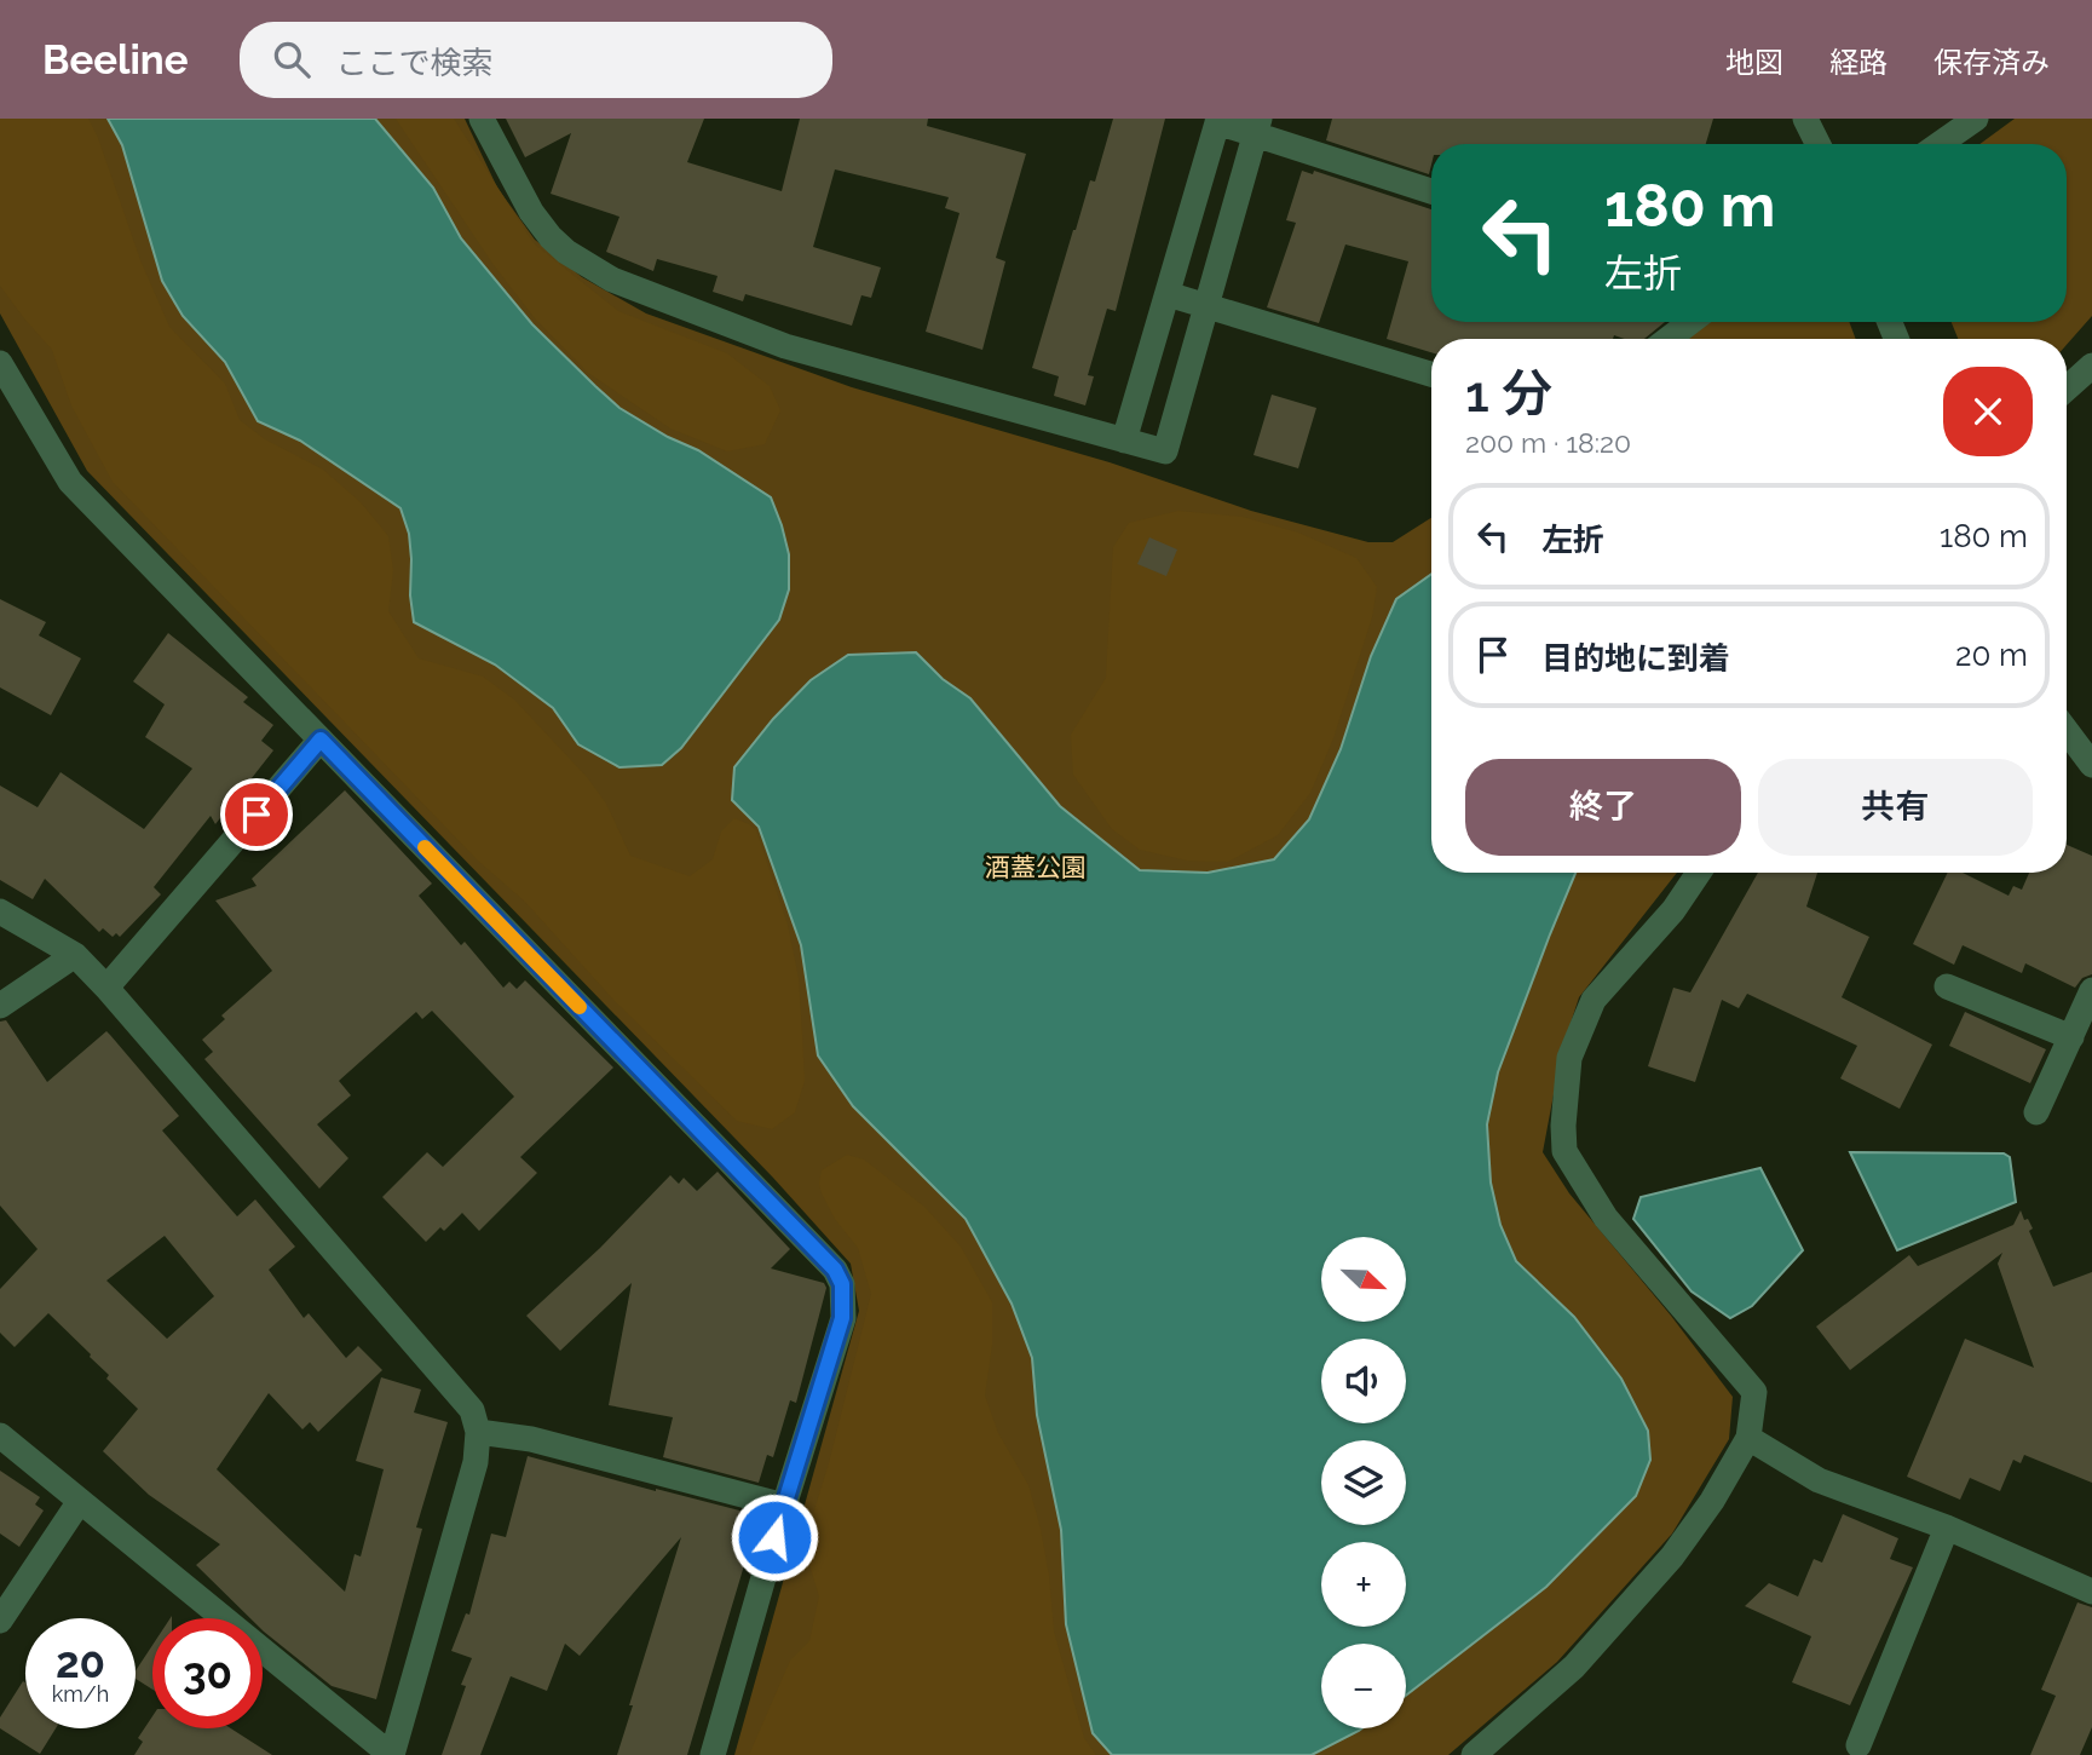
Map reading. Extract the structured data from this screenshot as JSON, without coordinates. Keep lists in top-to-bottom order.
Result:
{
  "parks": ["酒蓋公園"],
  "north": "bottom right",
  "page": {
    "header": "Beeline",
    "search": "ここで検索",
    "nav": ["地図", "経路", "保存済み"],
    "turn": ["180 m", "左折"],
    "heading": ["1 分", "200 m · 18:20"],
    "list": [
      {
        "name": "左折",
        "value": "180 m"
      },
      {
        "name": "目的地に到着",
        "value": "20 m"
      }
    ],
    "buttons": ["終了", "共有"],
    "map_buttons": ["+", "−"],
    "speed": "20 km/h",
    "limit": "30"
  }
}
